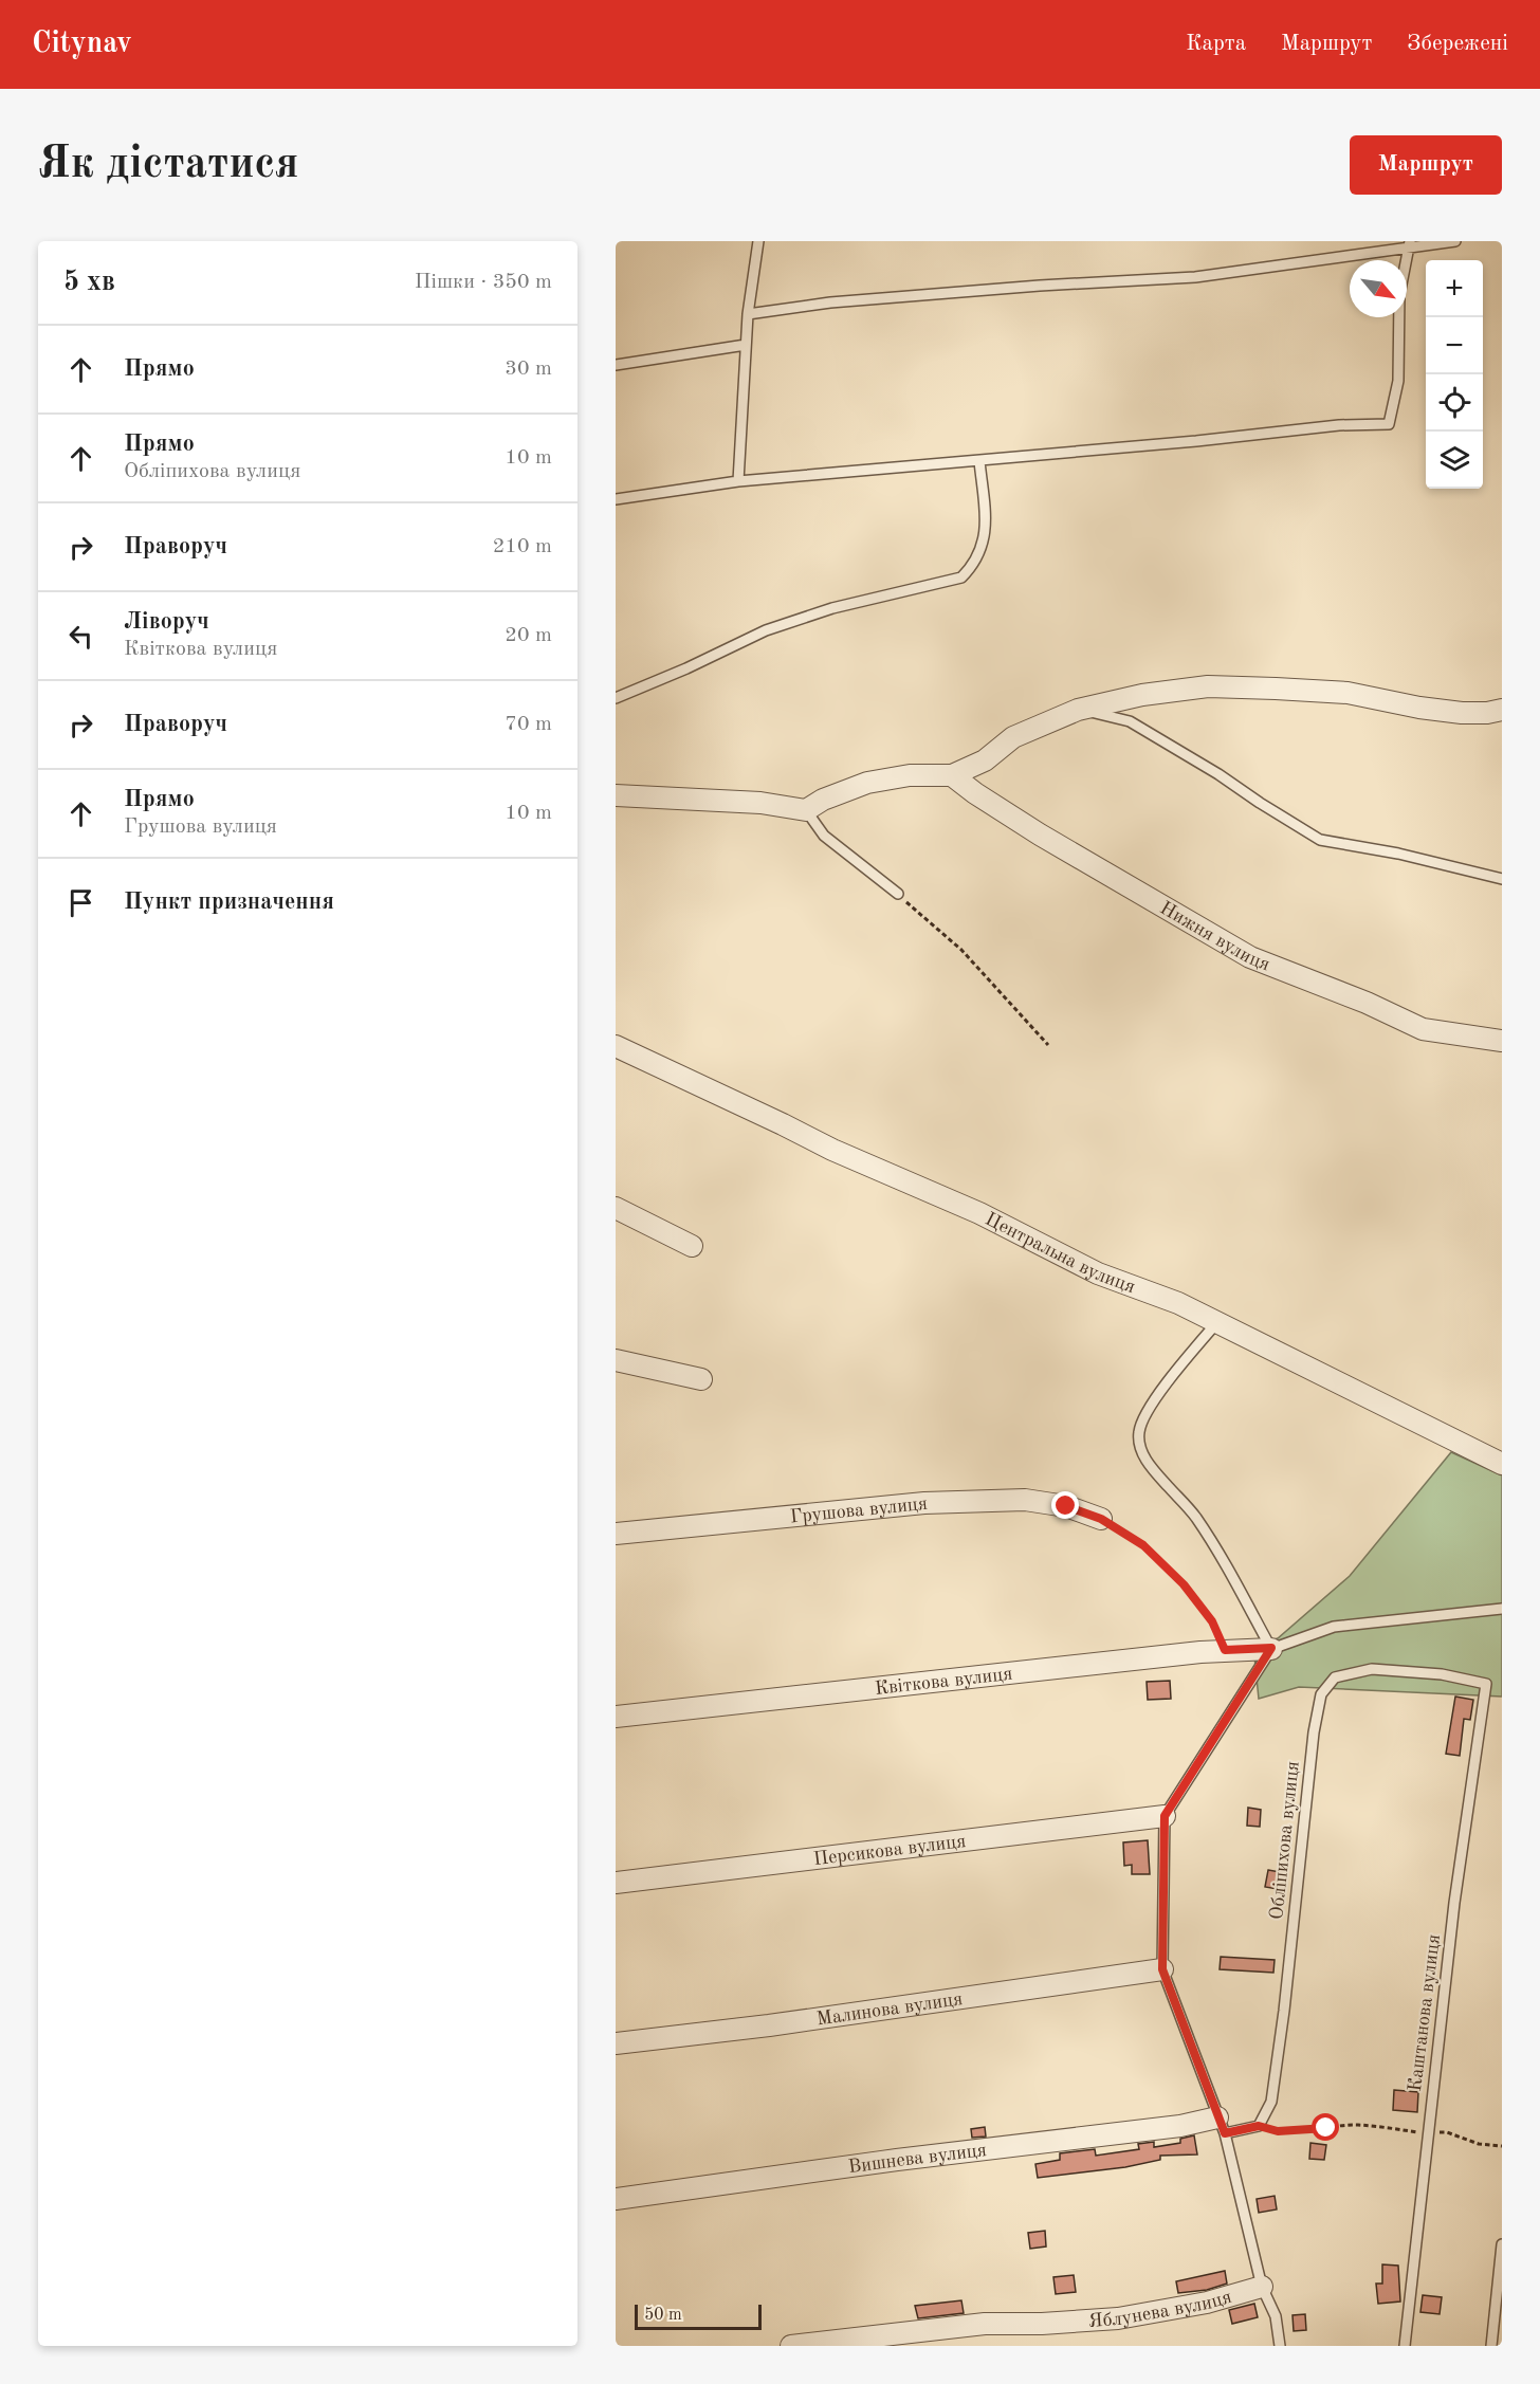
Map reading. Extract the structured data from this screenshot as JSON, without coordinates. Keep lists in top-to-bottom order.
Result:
{
  "streets": {
    "street": [
      "Нижня вулиця",
      "Центральна вулиця",
      "Грушова вулиця",
      "Квіткова вулиця",
      "Персикова вулиця",
      "Малинова вулиця",
      "Вишнева вулиця",
      "Яблунева вулиця"
    ],
    "lane": ["Обліпихова вулиця", "Каштанова вулиця"]
  },
  "crossings": [
    ["Обліпихова вулиця", "Каштанова вулиця"]
  ],
  "scale_bar": "50 m",
  "north": "bottom right",
  "page": {
    "header": "Citynav",
    "nav": ["Карта", "Маршрут", "Збережені"],
    "buttons": "Маршрут",
    "title": "Як дістатися",
    "heading": ["5 хв", "Пішки · 350 m"],
    "map_buttons": ["+", "−"],
    "list": [
      ["Прямо", "30 m"],
      ["Прямо", "Обліпихова вулиця", "10 m"],
      ["Праворуч", "210 m"],
      ["Ліворуч", "Квіткова вулиця", "20 m"],
      ["Праворуч", "70 m"],
      ["Прямо", "Грушова вулиця", "10 m"],
      "Пункт призначення"
    ],
    "scale": "50 m"
  }
}
